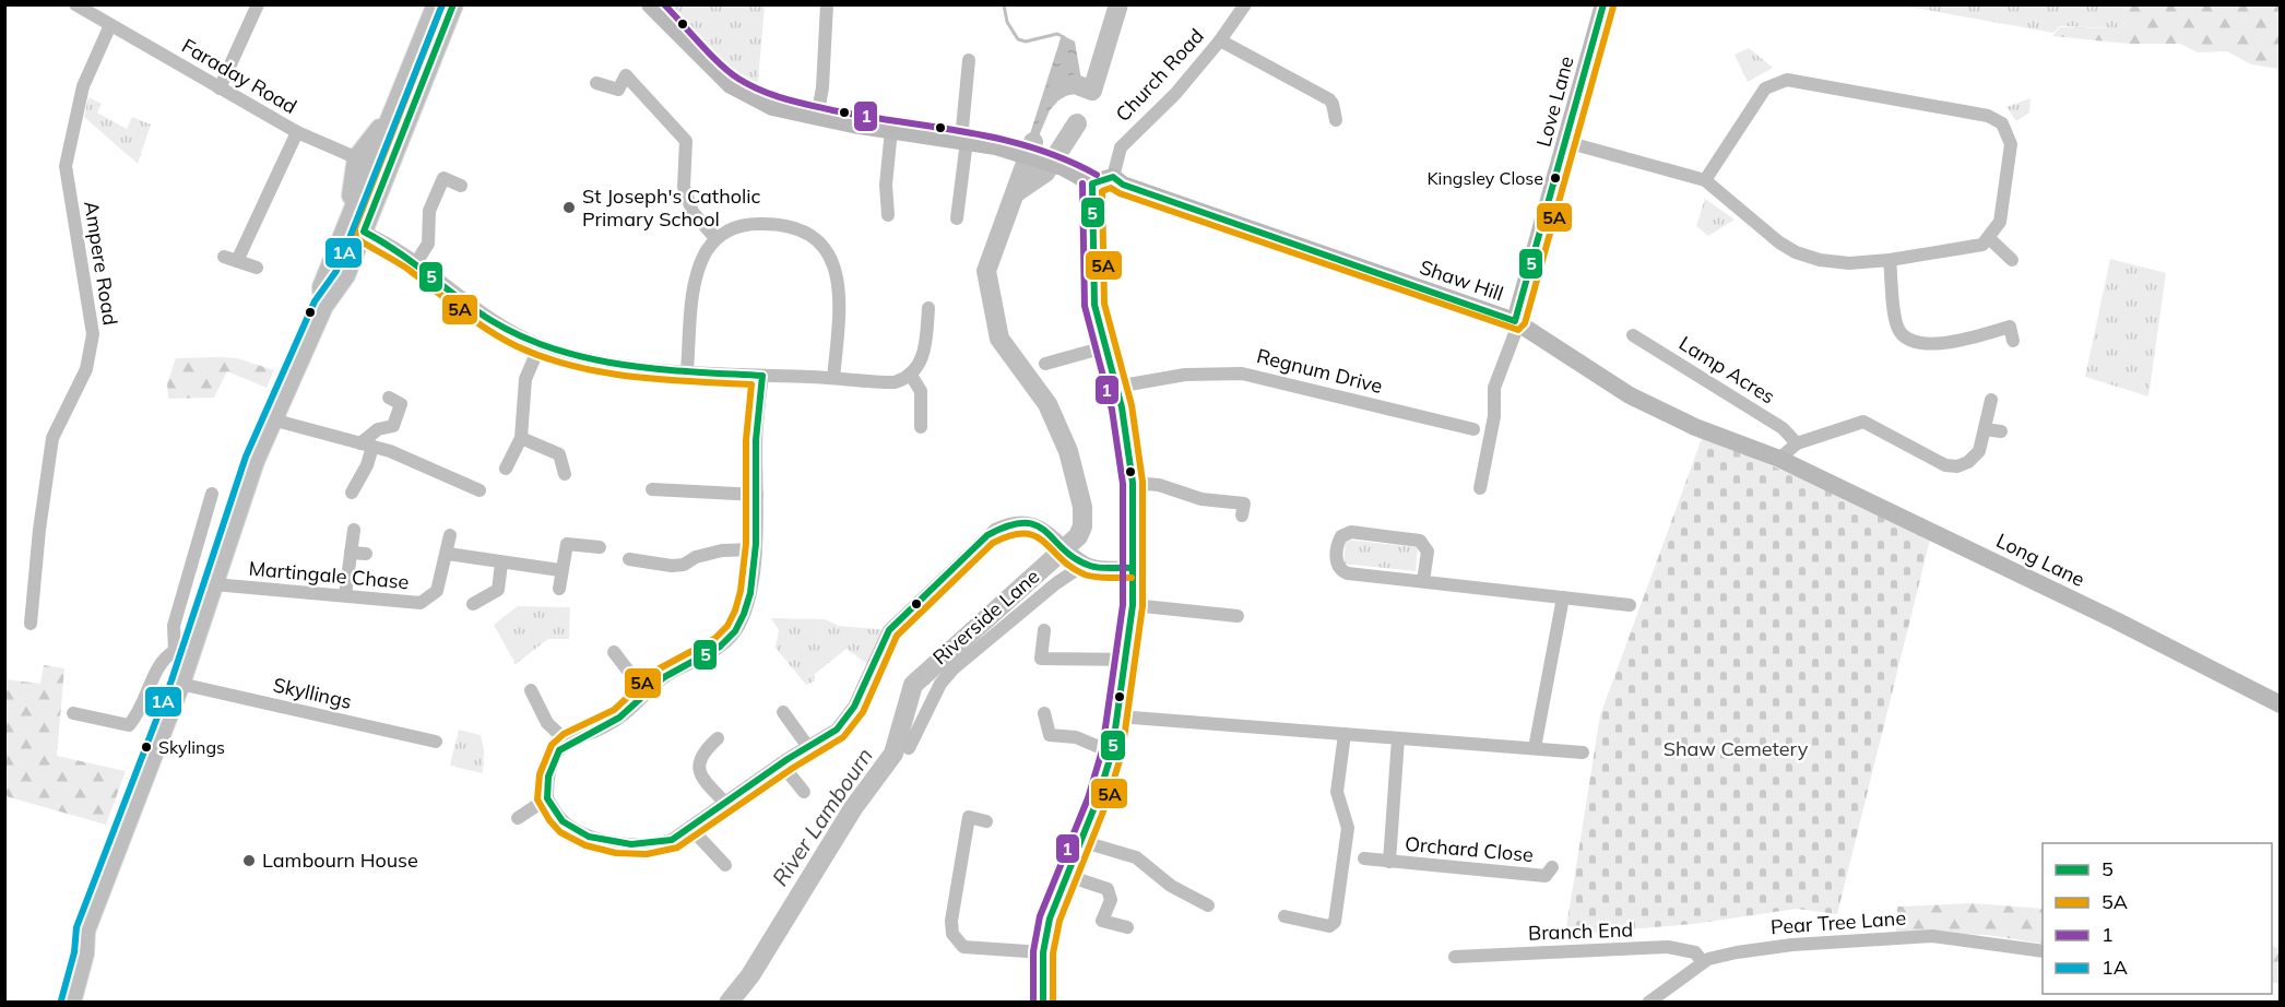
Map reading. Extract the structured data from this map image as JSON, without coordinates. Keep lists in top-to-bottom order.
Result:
{
  "streets": {
    "main road": ["Love Lane", "Shaw Hill", "Long Lane"],
    "street": [
      "Church Road",
      "Faraday Road",
      "Ampere Road",
      "Lamp Acres",
      "Regnum Drive",
      "Martingale Chase",
      "Riverside Lane",
      "Skyllings",
      "Orchard Close",
      "Pear Tree Lane",
      "Branch End"
    ]
  },
  "crossings": [
    ["Church Road", "Shaw Hill"],
    ["Faraday Road", "Ampere Road"],
    ["Love Lane", "Shaw Hill"],
    ["Shaw Hill", "Long Lane"],
    ["Pear Tree Lane", "Branch End"]
  ],
  "water": ["River Lambourn"],
  "parks": ["Shaw Cemetery"],
  "places": [
    "Kingsley Close",
    "St Joseph's Catholic Primary School",
    "Skylings",
    "Lambourn House"
  ],
  "lines": [
    "transit line 5",
    "transit line 5A",
    "transit line 1",
    "transit line 1A"
  ],
  "legend": [
    "5",
    "5A",
    "1",
    "1A"
  ]
}
